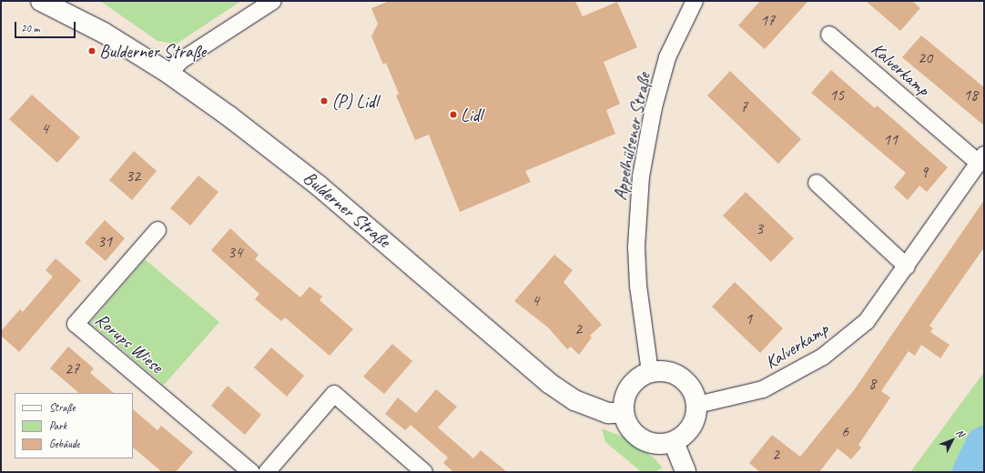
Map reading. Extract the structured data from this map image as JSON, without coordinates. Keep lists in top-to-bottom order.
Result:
{
  "streets": {
    "street": [
      "Kalverkamp",
      "Appelhülsener Straße",
      "Bulderner Straße",
      "Rorups Wiese"
    ]
  },
  "crossings": [
    ["Kalverkamp", "Appelhülsener Straße"],
    ["Kalverkamp", "Bulderner Straße"],
    ["Appelhülsener Straße", "Bulderner Straße"]
  ],
  "places": ["Bulderner Straße", "(P) Lidl", "Lidl"],
  "house_numbers": [
    "17",
    "20",
    "15",
    "18",
    "7",
    "4",
    "11",
    "9",
    "32",
    "3",
    "31",
    "34",
    "4",
    "1",
    "2",
    "27",
    "8",
    "6",
    "2"
  ],
  "legend": ["Straße", "Park", "Gebäude"],
  "scale_bar": "20 m",
  "north": "top right"
}
